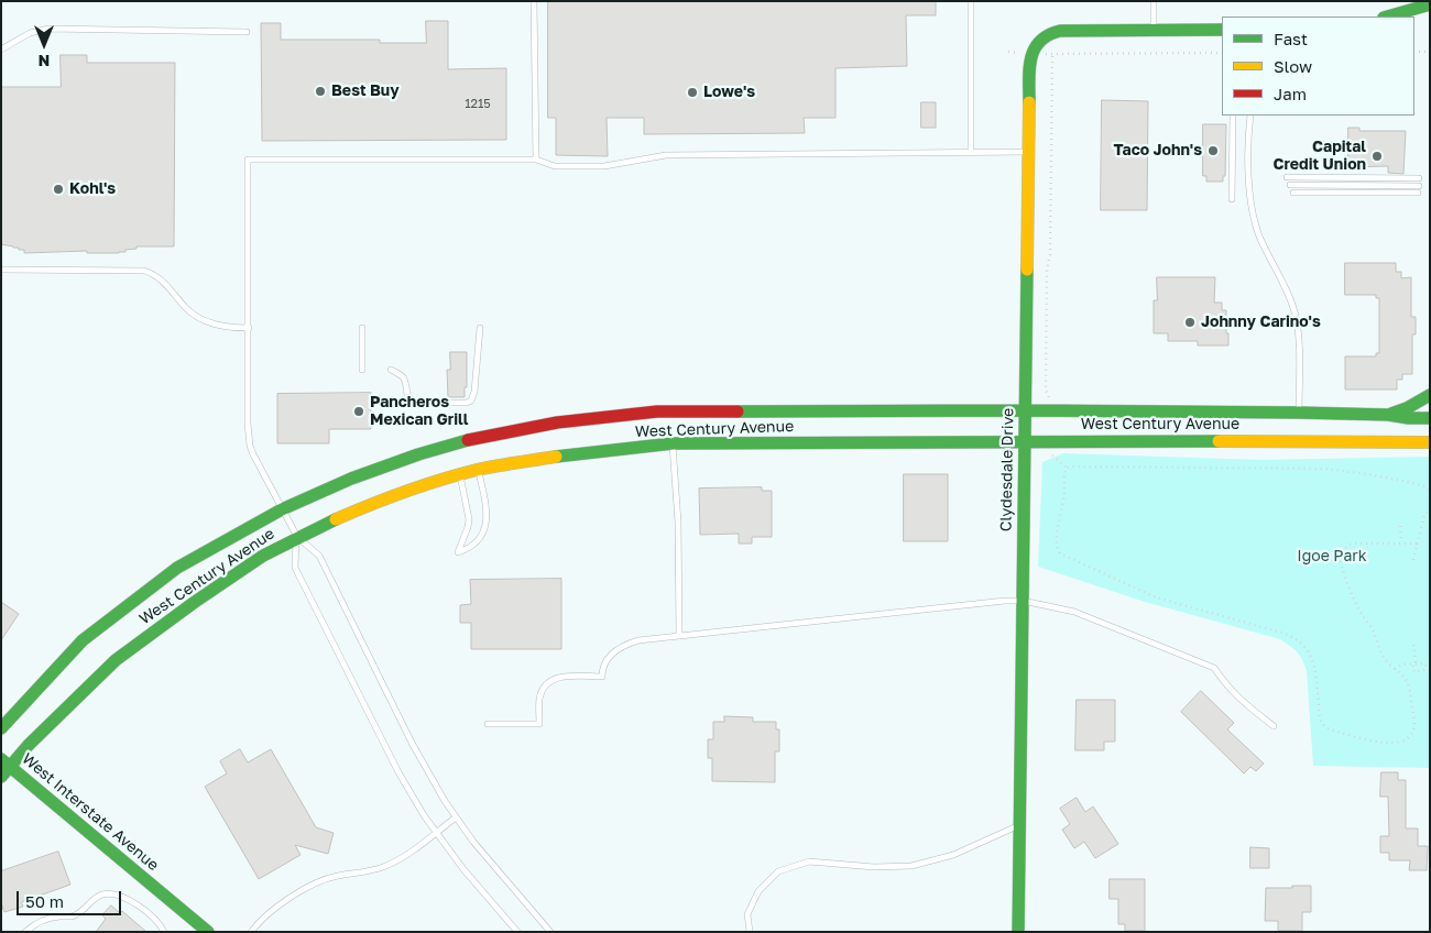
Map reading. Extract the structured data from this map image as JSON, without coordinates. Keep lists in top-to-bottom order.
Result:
{
  "streets": {
    "main road": ["West Century Avenue", "Clydesdale Drive", "West Interstate Avenue"]
  },
  "crossings": [
    ["West Century Avenue", "Clydesdale Drive"],
    ["West Century Avenue", "West Interstate Avenue"]
  ],
  "parks": ["Igoe Park"],
  "places": [
    "Best Buy",
    "Lowe's",
    "Taco John's",
    "Capital Credit Union",
    "Kohl's",
    "Johnny Carino's",
    "Pancheros Mexican Grill"
  ],
  "house_numbers": ["1215"],
  "legend": ["Fast", "Slow", "Jam"],
  "scale_bar": "50 m",
  "north": "bottom"
}
